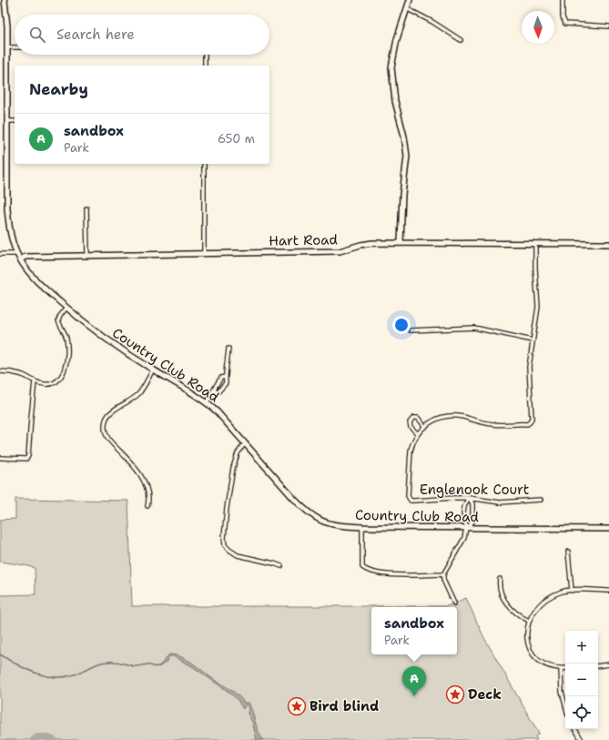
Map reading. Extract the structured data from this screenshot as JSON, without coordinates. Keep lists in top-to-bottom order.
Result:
{
  "streets": {
    "main road": ["Hart Road", "Country Club Road"],
    "street": ["Englenook Court"]
  },
  "crossings": [
    ["Hart Road", "Country Club Road"]
  ],
  "places": {
    "place": ["Deck", "Bird blind"]
  },
  "north": "bottom",
  "page": {
    "search": "Search here",
    "heading": "Nearby",
    "list": [
      {
        "mark": "A",
        "name": "sandbox",
        "note": "Park",
        "value": "650 m"
      }
    ],
    "popup": ["sandbox", "Park"],
    "map_buttons": ["+", "−"],
    "pins": "A"
  }
}
